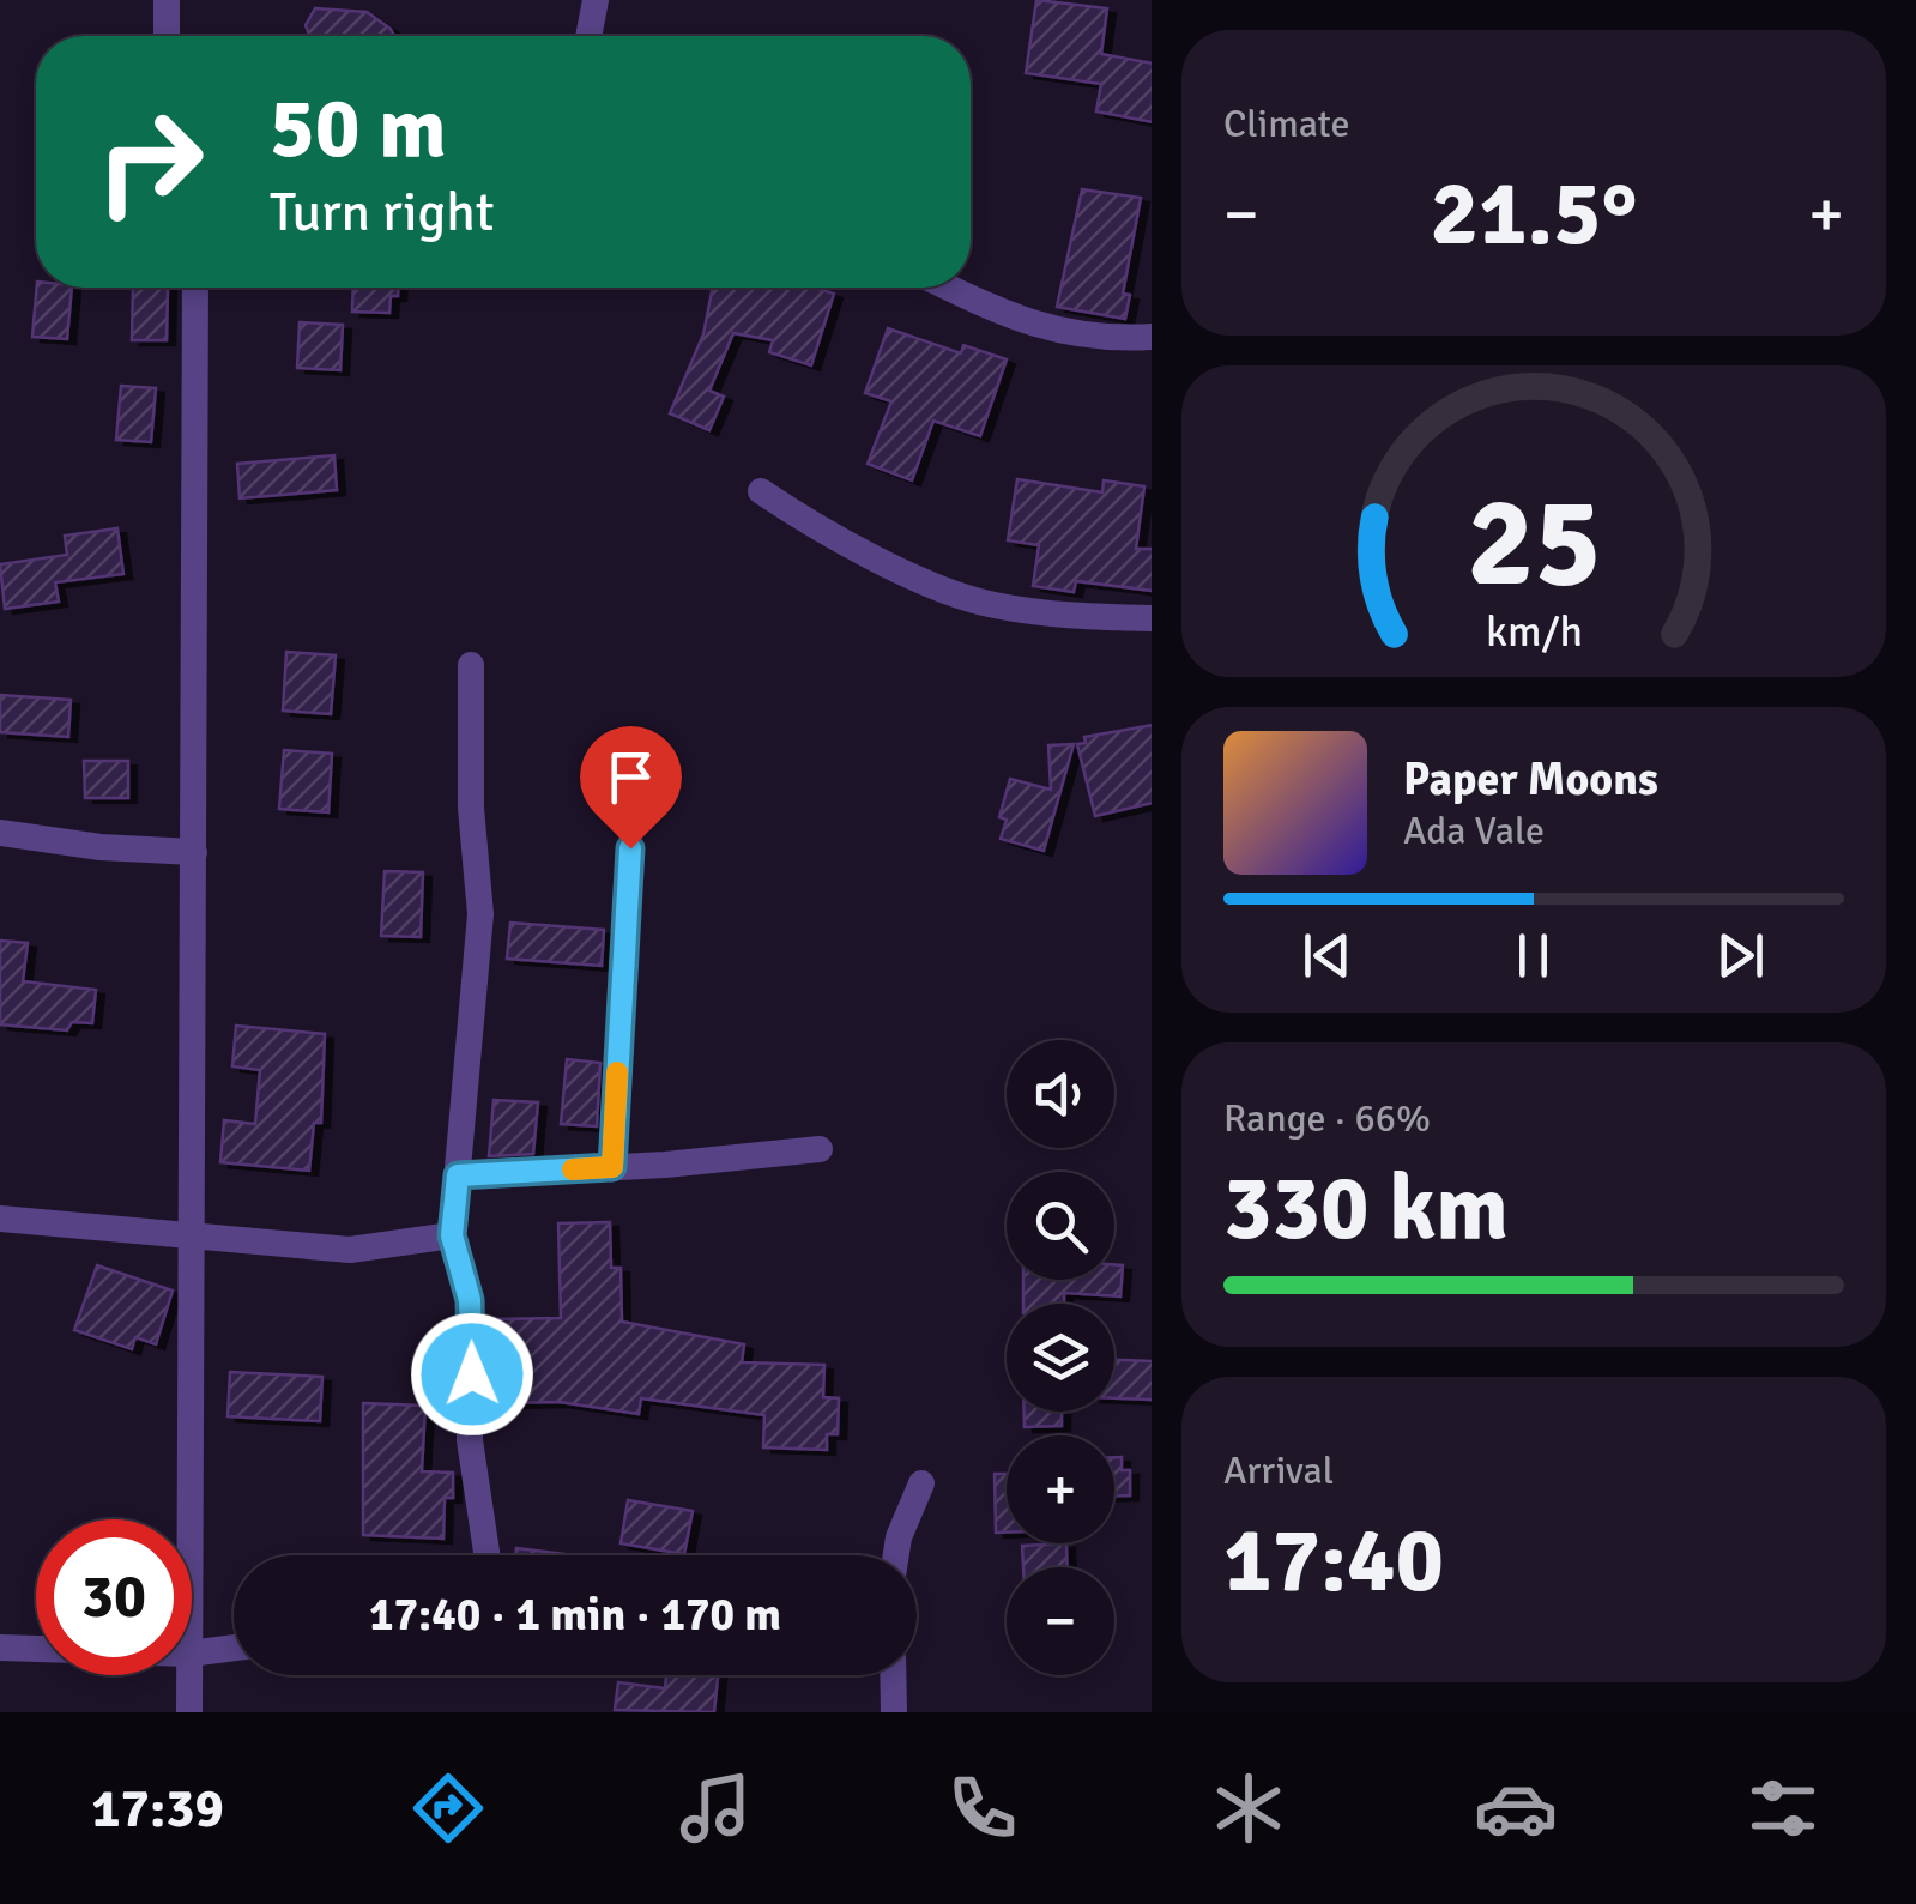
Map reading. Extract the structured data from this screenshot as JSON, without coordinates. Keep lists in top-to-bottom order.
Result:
{
  "page": {
    "tile": [
      "Climate",
      ["Range · 66%", "330 km"],
      ["Arrival", "17:40"]
    ],
    "turn": ["50 m", "Turn right"],
    "heat": ["−", "21.5°", "+"],
    "song": ["Paper Moons", "Ada Vale"],
    "map_buttons": ["+", "−"],
    "limit": "30",
    "trip": "17:40 · 1 min · 170 m",
    "tabs": "17:39",
    "gauge": ["25", "km/h"]
  }
}
